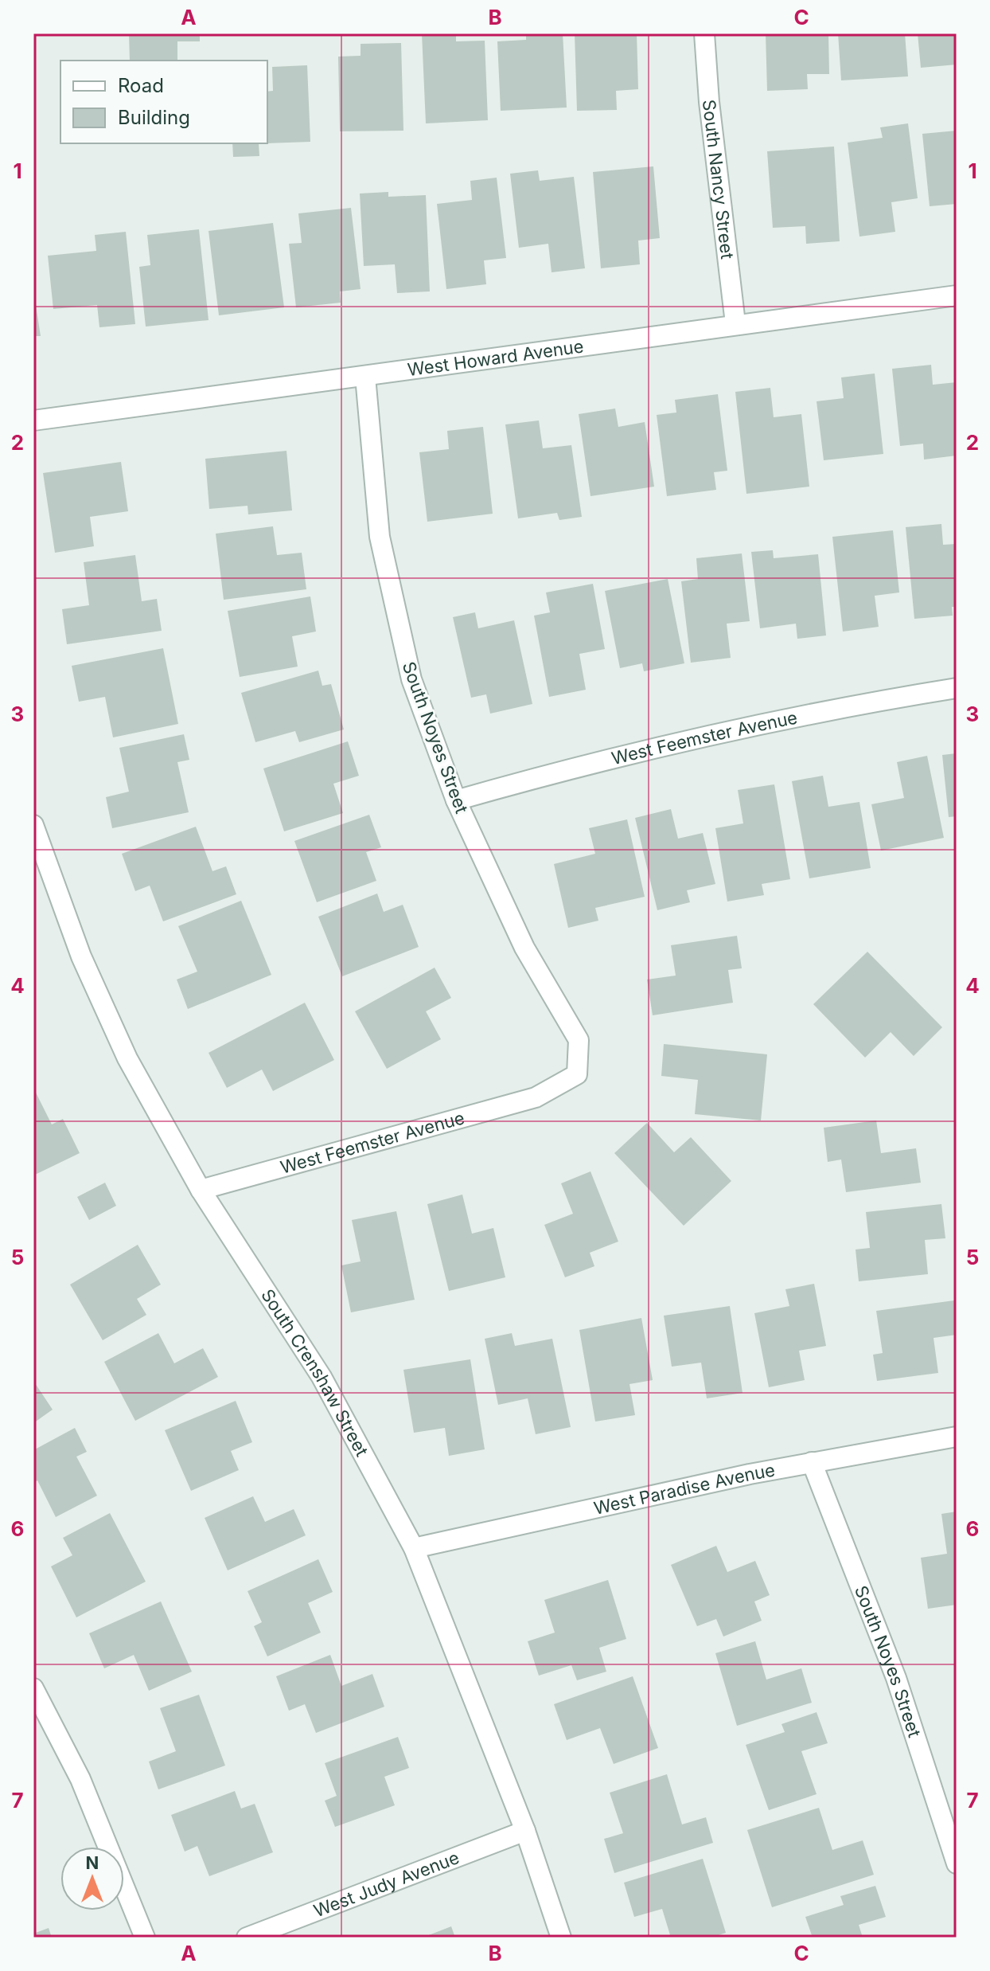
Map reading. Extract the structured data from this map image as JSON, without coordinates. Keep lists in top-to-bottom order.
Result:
{
  "streets": {
    "street": [
      "South Nancy Street",
      "West Howard Avenue",
      "West Feemster Avenue",
      "South Noyes Street",
      "South Crenshaw Street",
      "West Paradise Avenue",
      "West Judy Avenue"
    ]
  },
  "crossings": [
    ["South Nancy Street", "West Howard Avenue"],
    ["West Howard Avenue", "South Noyes Street"],
    ["West Feemster Avenue", "South Noyes Street"],
    ["West Feemster Avenue", "South Crenshaw Street"],
    ["South Noyes Street", "West Paradise Avenue"],
    ["South Crenshaw Street", "West Paradise Avenue"],
    ["South Crenshaw Street", "West Judy Avenue"]
  ],
  "legend": ["Road", "Building"],
  "north": "top",
  "grid": {
    "columns": ["A", "B", "C"],
    "rows": [
      "1",
      "2",
      "3",
      "4",
      "5",
      "6",
      "7"
    ]
  }
}
